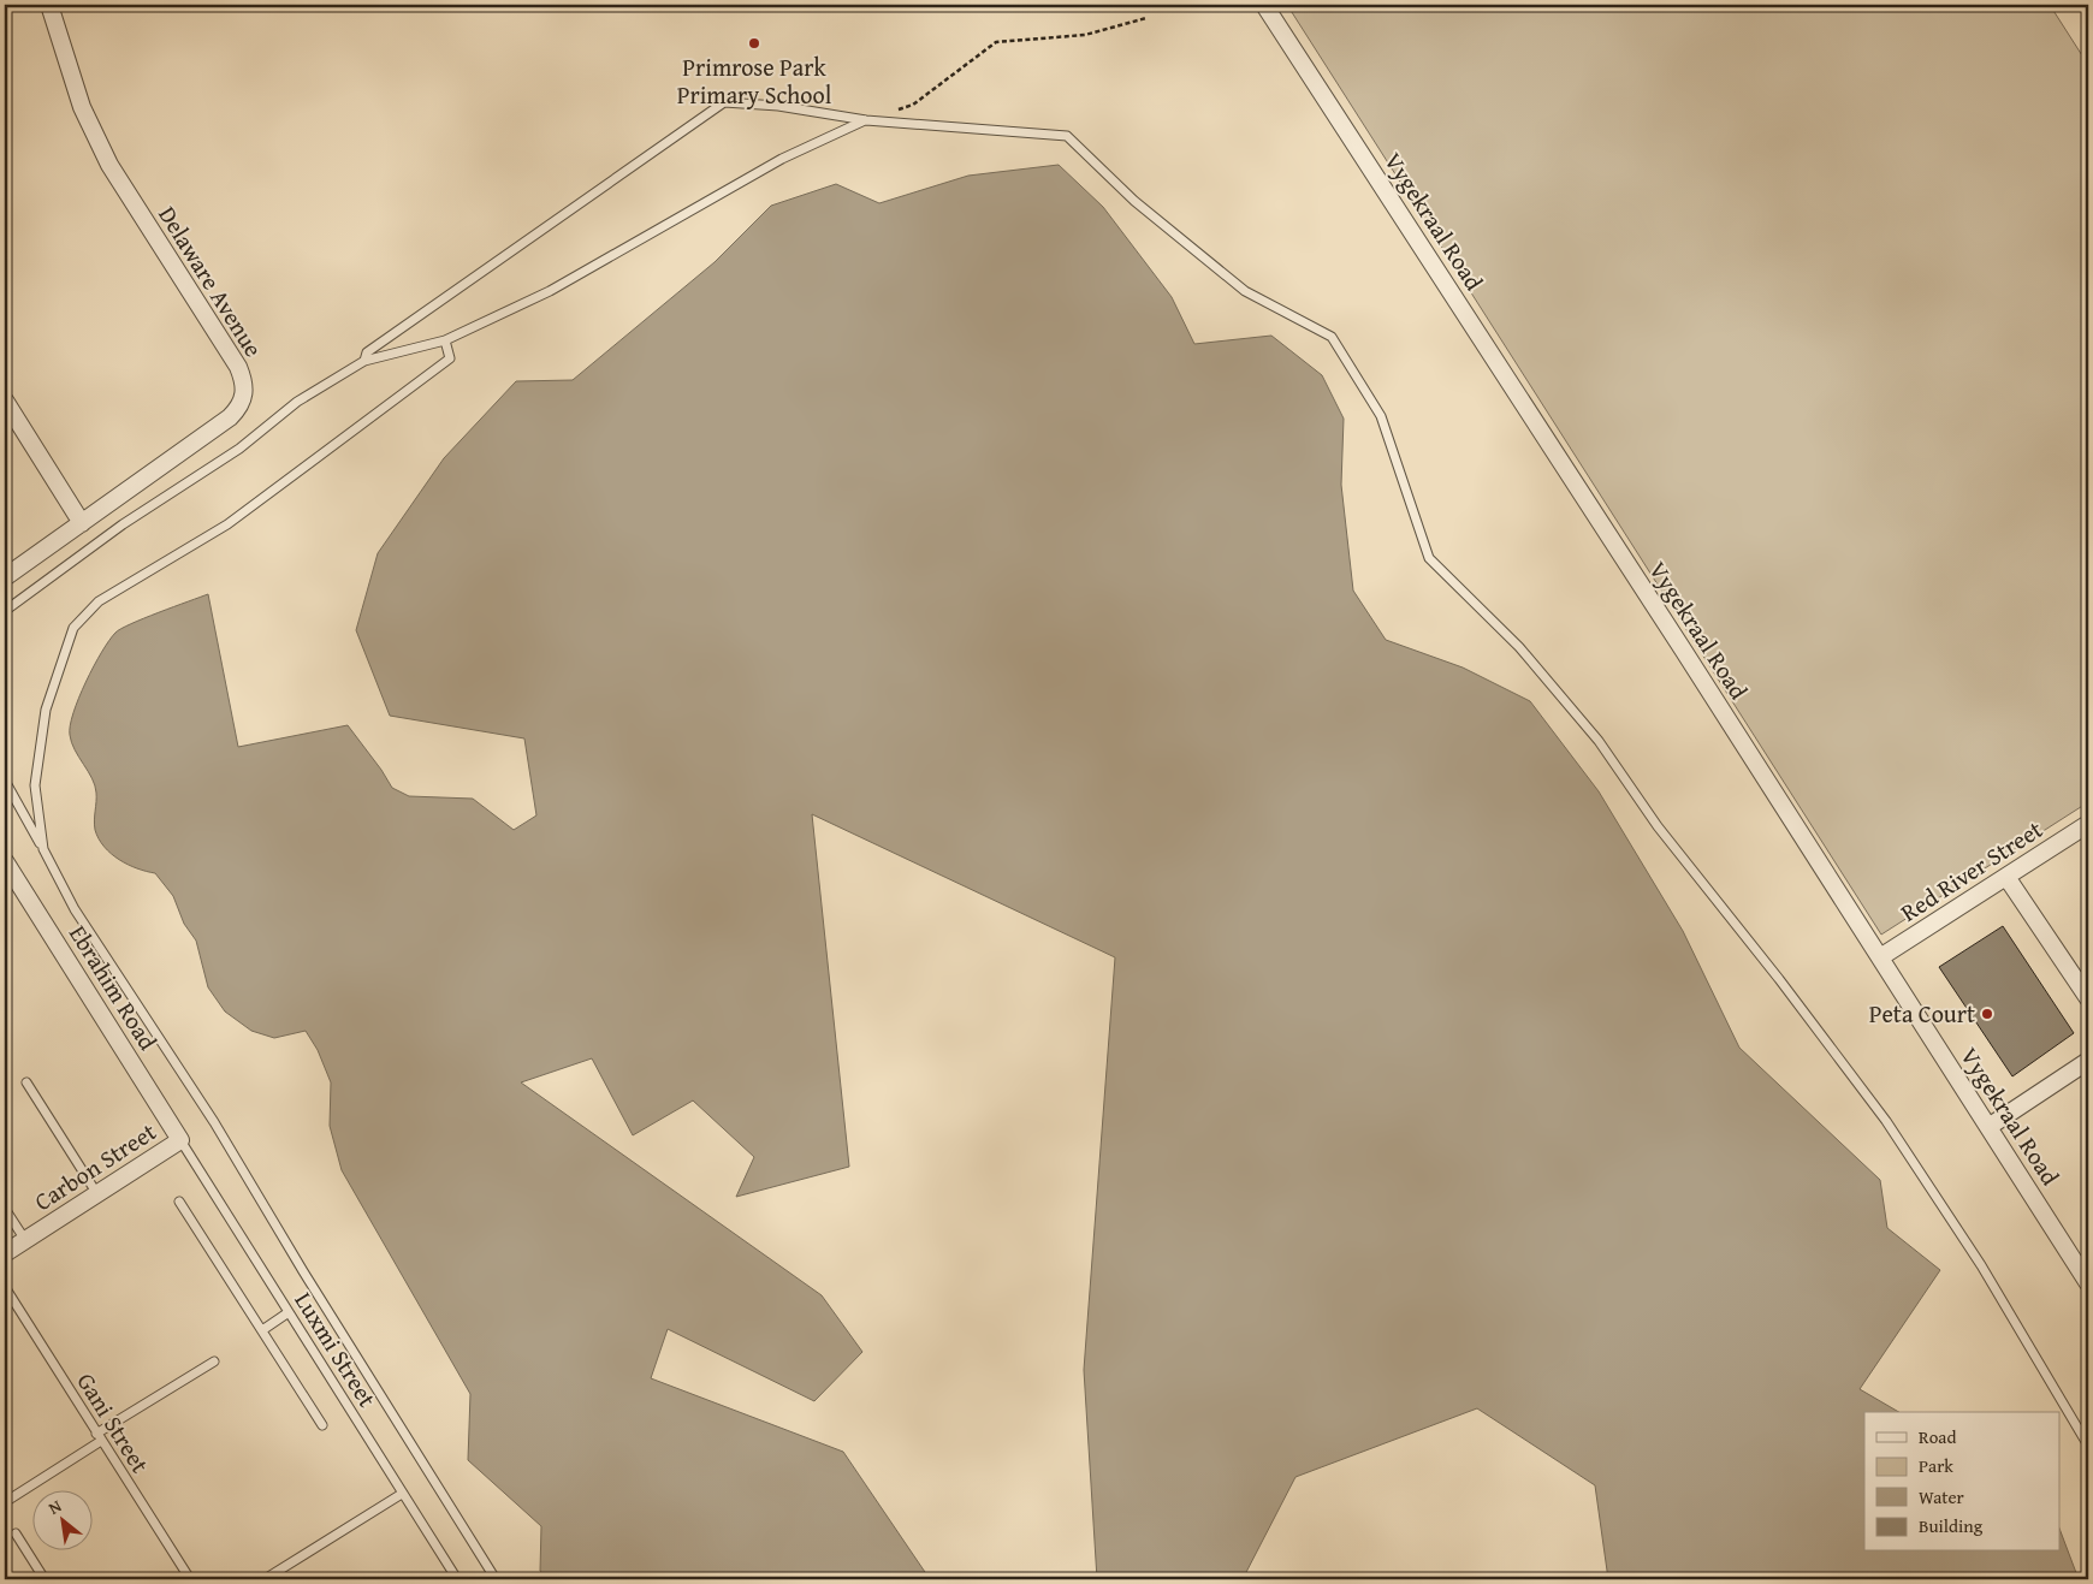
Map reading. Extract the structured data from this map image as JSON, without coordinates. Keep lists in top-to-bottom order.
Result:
{
  "streets": {
    "street": [
      "Vygekraal Road",
      "Delaware Avenue",
      "Red River Street",
      "Ebrahim Road",
      "Carbon Street"
    ],
    "lane": ["Luxmi Street", "Gani Street"]
  },
  "crossings": [
    ["Vygekraal Road", "Red River Street"],
    ["Ebrahim Road", "Carbon Street"],
    ["Ebrahim Road", "Luxmi Street"],
    ["Carbon Street", "Luxmi Street"]
  ],
  "places": ["Primrose Park Primary School", "Peta Court"],
  "legend": [
    "Road",
    "Park",
    "Water",
    "Building"
  ],
  "north": "top left"
}
